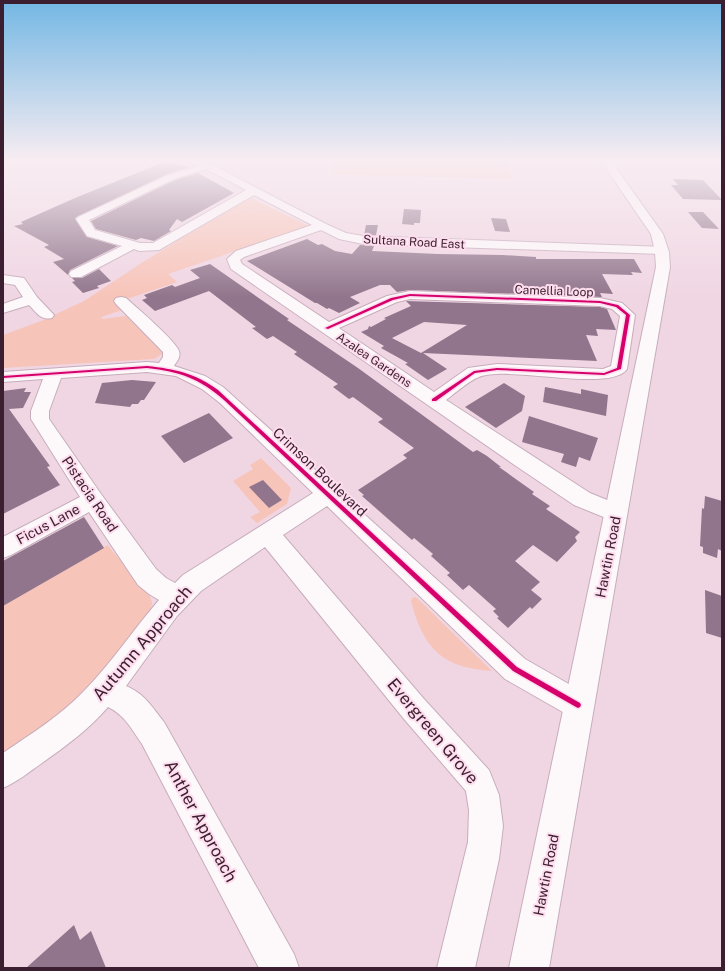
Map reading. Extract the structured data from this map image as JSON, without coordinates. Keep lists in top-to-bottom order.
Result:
{
  "streets": {
    "main road": ["Hawtin Road"],
    "street": [
      "Sultana Road East",
      "Camellia Loop",
      "Azalea Gardens",
      "Crimson Boulevard",
      "Pistacia Road",
      "Ficus Lane",
      "Autumn Approach",
      "Evergreen Grove",
      "Anther Approach"
    ]
  },
  "crossings": [
    ["Sultana Road East", "Azalea Gardens"],
    ["Sultana Road East", "Hawtin Road"],
    ["Camellia Loop", "Azalea Gardens"],
    ["Azalea Gardens", "Hawtin Road"],
    ["Crimson Boulevard", "Pistacia Road"],
    ["Crimson Boulevard", "Hawtin Road"],
    ["Crimson Boulevard", "Autumn Approach"],
    ["Pistacia Road", "Ficus Lane"],
    ["Pistacia Road", "Autumn Approach"],
    ["Autumn Approach", "Evergreen Grove"],
    ["Autumn Approach", "Anther Approach"]
  ]
}
